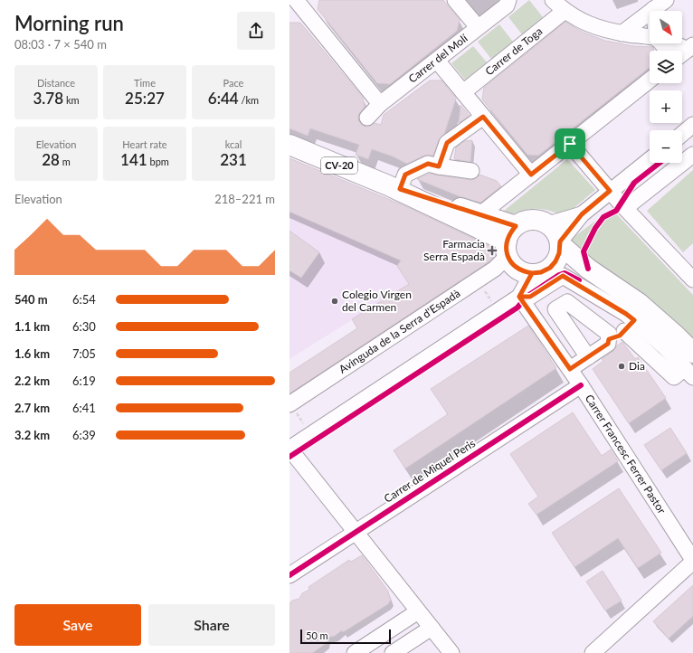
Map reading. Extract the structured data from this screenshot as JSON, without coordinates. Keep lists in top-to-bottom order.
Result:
{
  "streets": {
    "main road": ["CV-20"],
    "street": [
      "Carrer de Toga",
      "Carrer del Molí",
      "Avinguda de la Serra d'Espadà",
      "Carrer Francesc Ferrer Pastor",
      "Carrer de Miquel Peris"
    ]
  },
  "crossings": [
    ["CV-20", "Avinguda de la Serra d'Espadà"],
    ["Carrer Francesc Ferrer Pastor", "Carrer de Miquel Peris"]
  ],
  "places": {
    "health": ["Farmacia Serra Espadà"],
    "other": ["Colegio Virgen del Carmen", "Dia"]
  },
  "scale_bar": "50 m",
  "north": "bottom right",
  "page": {
    "heading": ["Morning run", "08:03 · 7 × 540 m"],
    "map_buttons": ["+", "−"],
    "stats": [
      ["Distance", "3.78 km"],
      ["Time", "25:27"],
      ["Pace", "6:44 /km"],
      ["Elevation", "28 m"],
      ["Heart rate", "141 bpm"],
      ["kcal", "231"]
    ],
    "chart": ["Elevation", "218–221 m"],
    "list": [
      {
        "name": "540 m",
        "note": "6:54"
      },
      {
        "name": "1.1 km",
        "note": "6:30"
      },
      {
        "name": "1.6 km",
        "note": "7:05"
      },
      {
        "name": "2.2 km",
        "note": "6:19"
      },
      {
        "name": "2.7 km",
        "note": "6:41"
      },
      {
        "name": "3.2 km",
        "note": "6:39"
      }
    ],
    "buttons": ["Save", "Share"],
    "scale": "50 m"
  }
}
